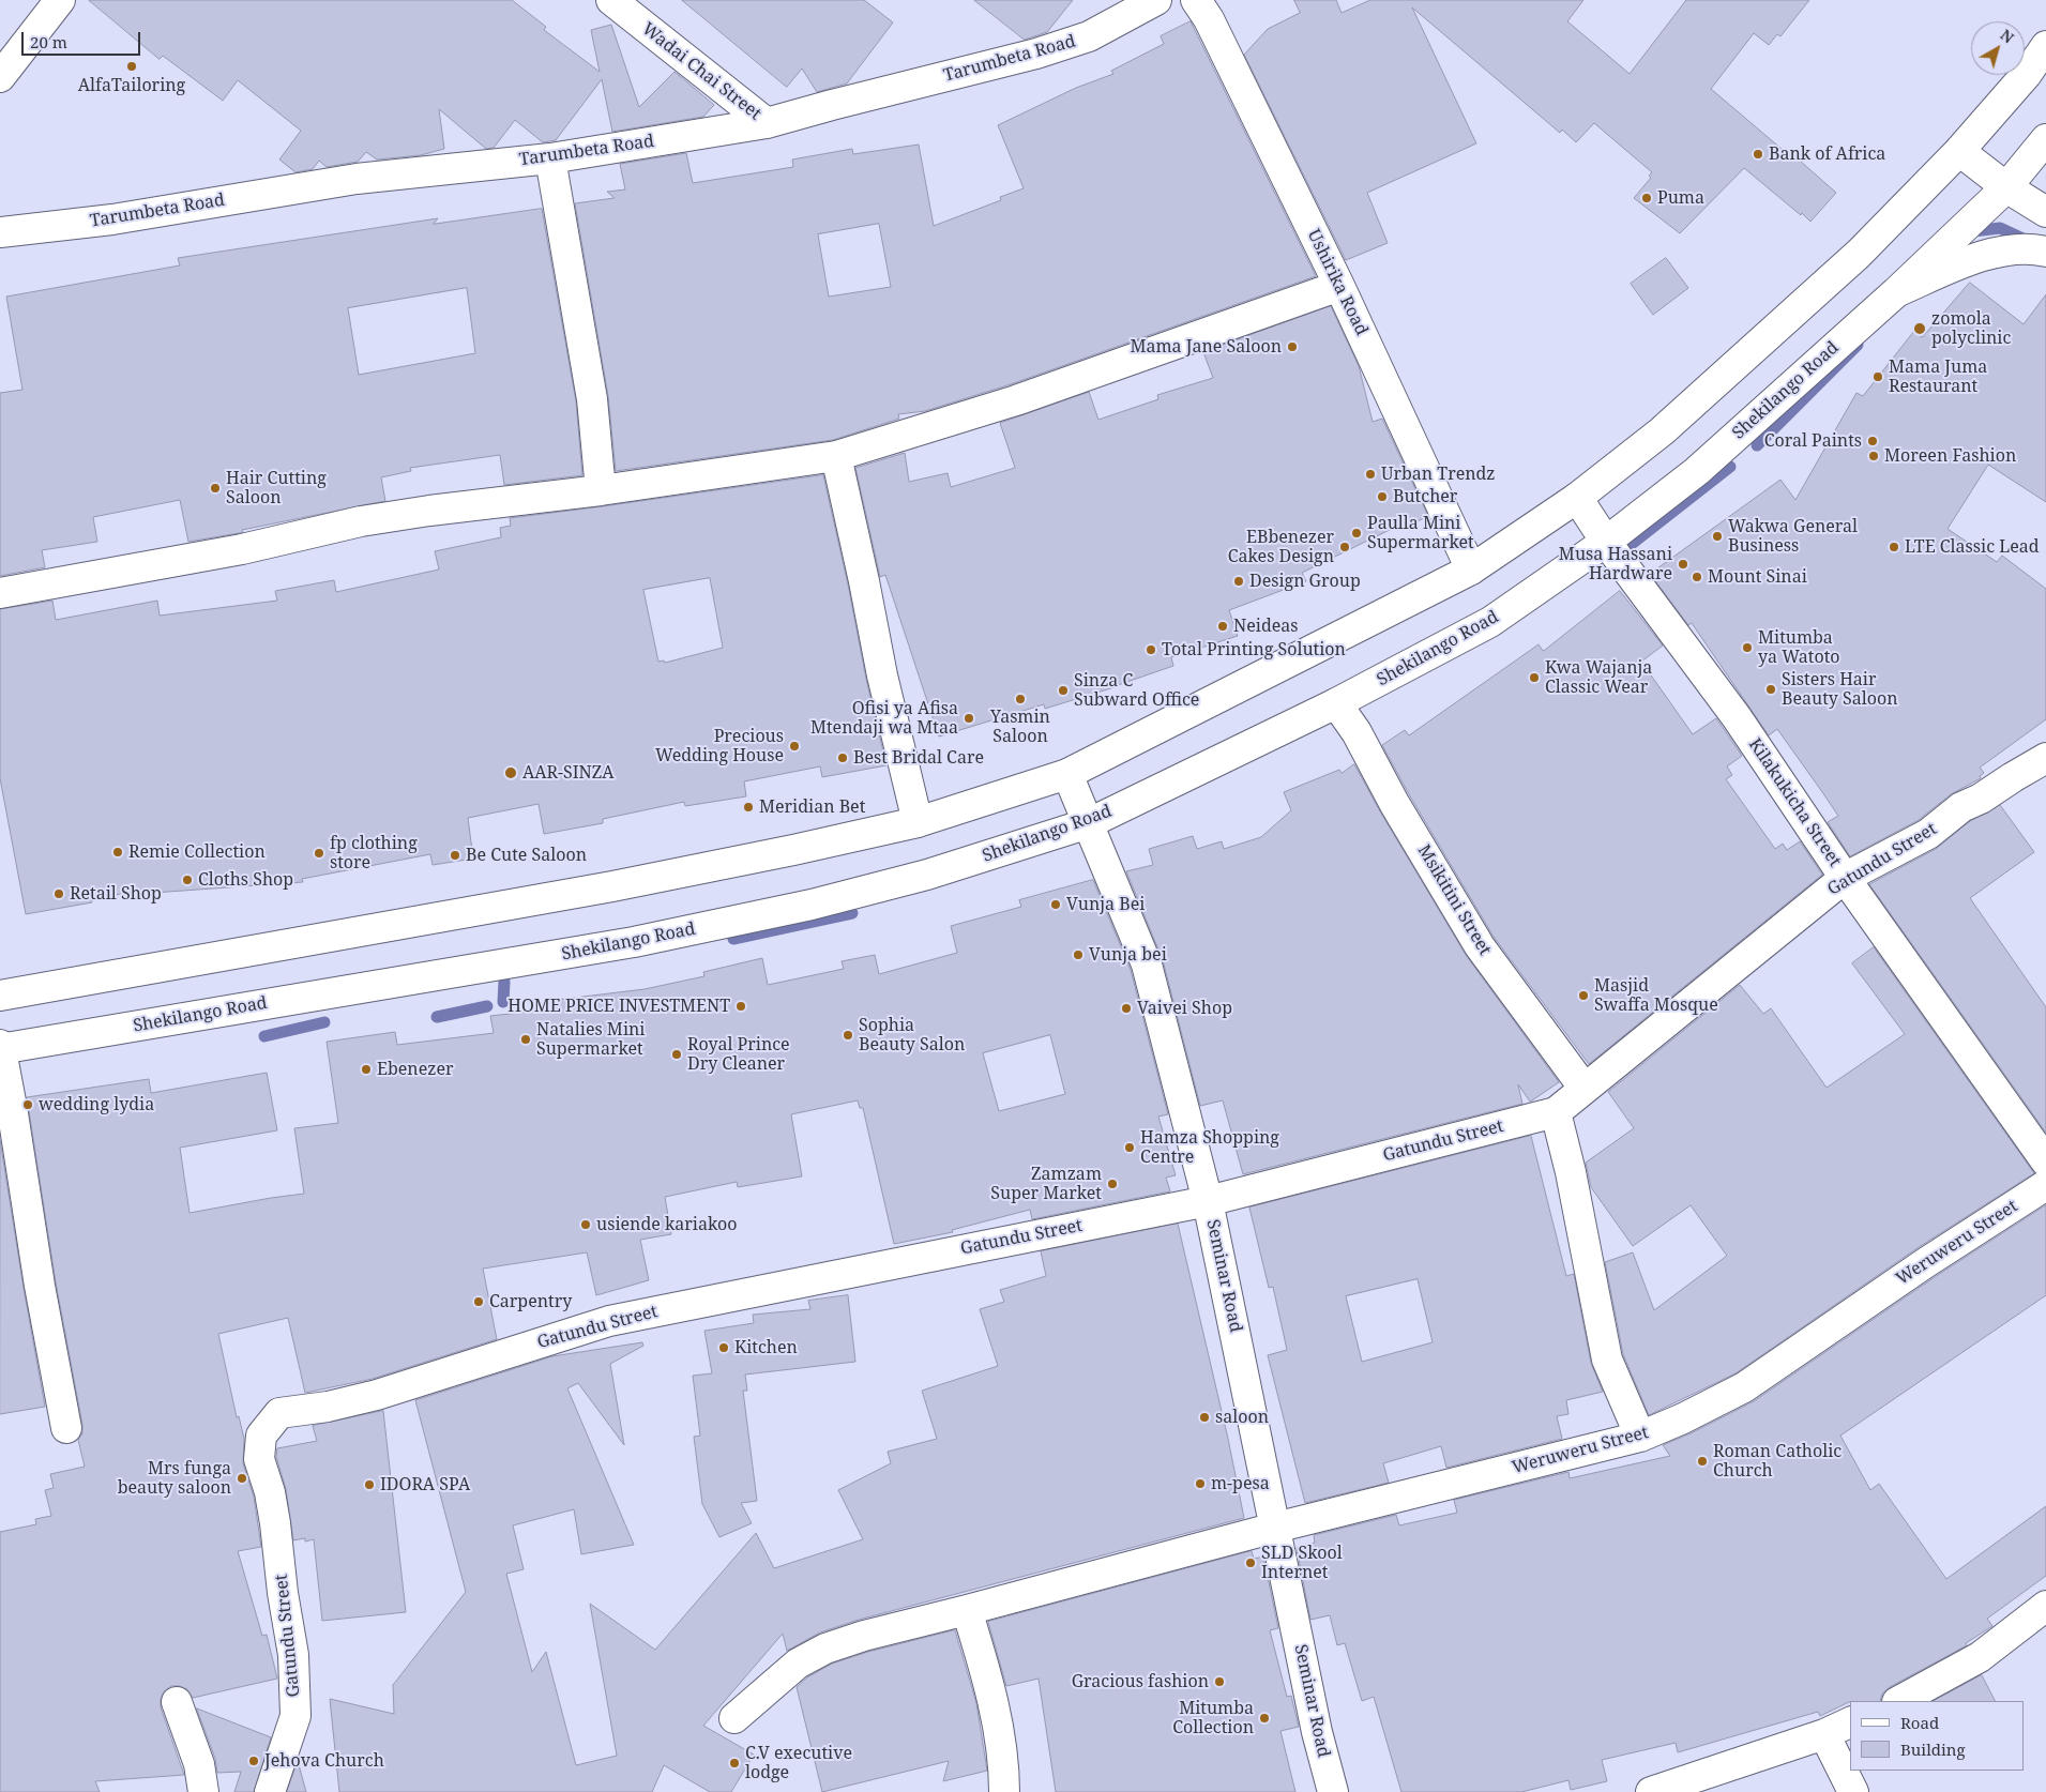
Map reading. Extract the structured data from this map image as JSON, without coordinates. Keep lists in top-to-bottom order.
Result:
{
  "streets": {
    "street": [
      "Tarumbeta Road",
      "Wadai Chai Street",
      "Ushirika Road",
      "Shekilango Road",
      "Kilakukicha Street",
      "Gatundu Street",
      "Msikitini Street",
      "Weruweru Street",
      "Seminar Road"
    ]
  },
  "crossings": [
    ["Tarumbeta Road", "Wadai Chai Street"],
    ["Shekilango Road", "Kilakukicha Street"],
    ["Shekilango Road", "Msikitini Street"],
    ["Shekilango Road", "Seminar Road"],
    ["Kilakukicha Street", "Gatundu Street"],
    ["Gatundu Street", "Msikitini Street"],
    ["Gatundu Street", "Seminar Road"],
    ["Weruweru Street", "Seminar Road"]
  ],
  "places": [
    "AlfaTailoring",
    "Bank of Africa",
    "Puma",
    "zomola polyclinic",
    "Mama Jane Saloon",
    "Mama Juma Restaurant",
    "Coral Paints",
    "Moreen Fashion",
    "Urban Trendz",
    "Hair Cutting Saloon",
    "Butcher",
    "Paulla Mini Supermarket",
    "Wakwa General Business",
    "EBbenezer Cakes Design",
    "LTE Classic Lead",
    "Musa Hassani Hardware",
    "Mount Sinai",
    "Design Group",
    "Neideas",
    "Mitumba ya Watoto",
    "Total Printing Solution",
    "Kwa Wajanja Classic Wear",
    "Sisters Hair Beauty Saloon",
    "Sinza C Subward Office",
    "Yasmin Saloon",
    "Ofisi ya Afisa Mtendaji wa Mtaa",
    "Precious Wedding House",
    "Best Bridal Care",
    "AAR-SINZA",
    "Meridian Bet",
    "Remie Collection",
    "fp clothing store",
    "Be Cute Saloon",
    "Cloths Shop",
    "Retail Shop",
    "Vunja Bei",
    "Vunja bei",
    "Masjid Swaffa Mosque",
    "HOME PRICE INVESTMENT",
    "Vaivei Shop",
    "Sophia Beauty Salon",
    "Natalies Mini Supermarket",
    "Royal Prince Dry Cleaner",
    "Ebenezer",
    "wedding lydia",
    "Hamza Shopping Centre",
    "Zamzam Super Market",
    "usiende kariakoo",
    "Carpentry",
    "Kitchen",
    "saloon",
    "Roman Catholic Church",
    "Mrs funga beauty saloon",
    "m-pesa",
    "IDORA SPA",
    "SLD Skool Internet",
    "Gracious fashion",
    "Mitumba Collection",
    "Jehova Church",
    "C.V executive lodge"
  ],
  "legend": ["Road", "Building"],
  "scale_bar": "20 m",
  "north": "top right"
}
